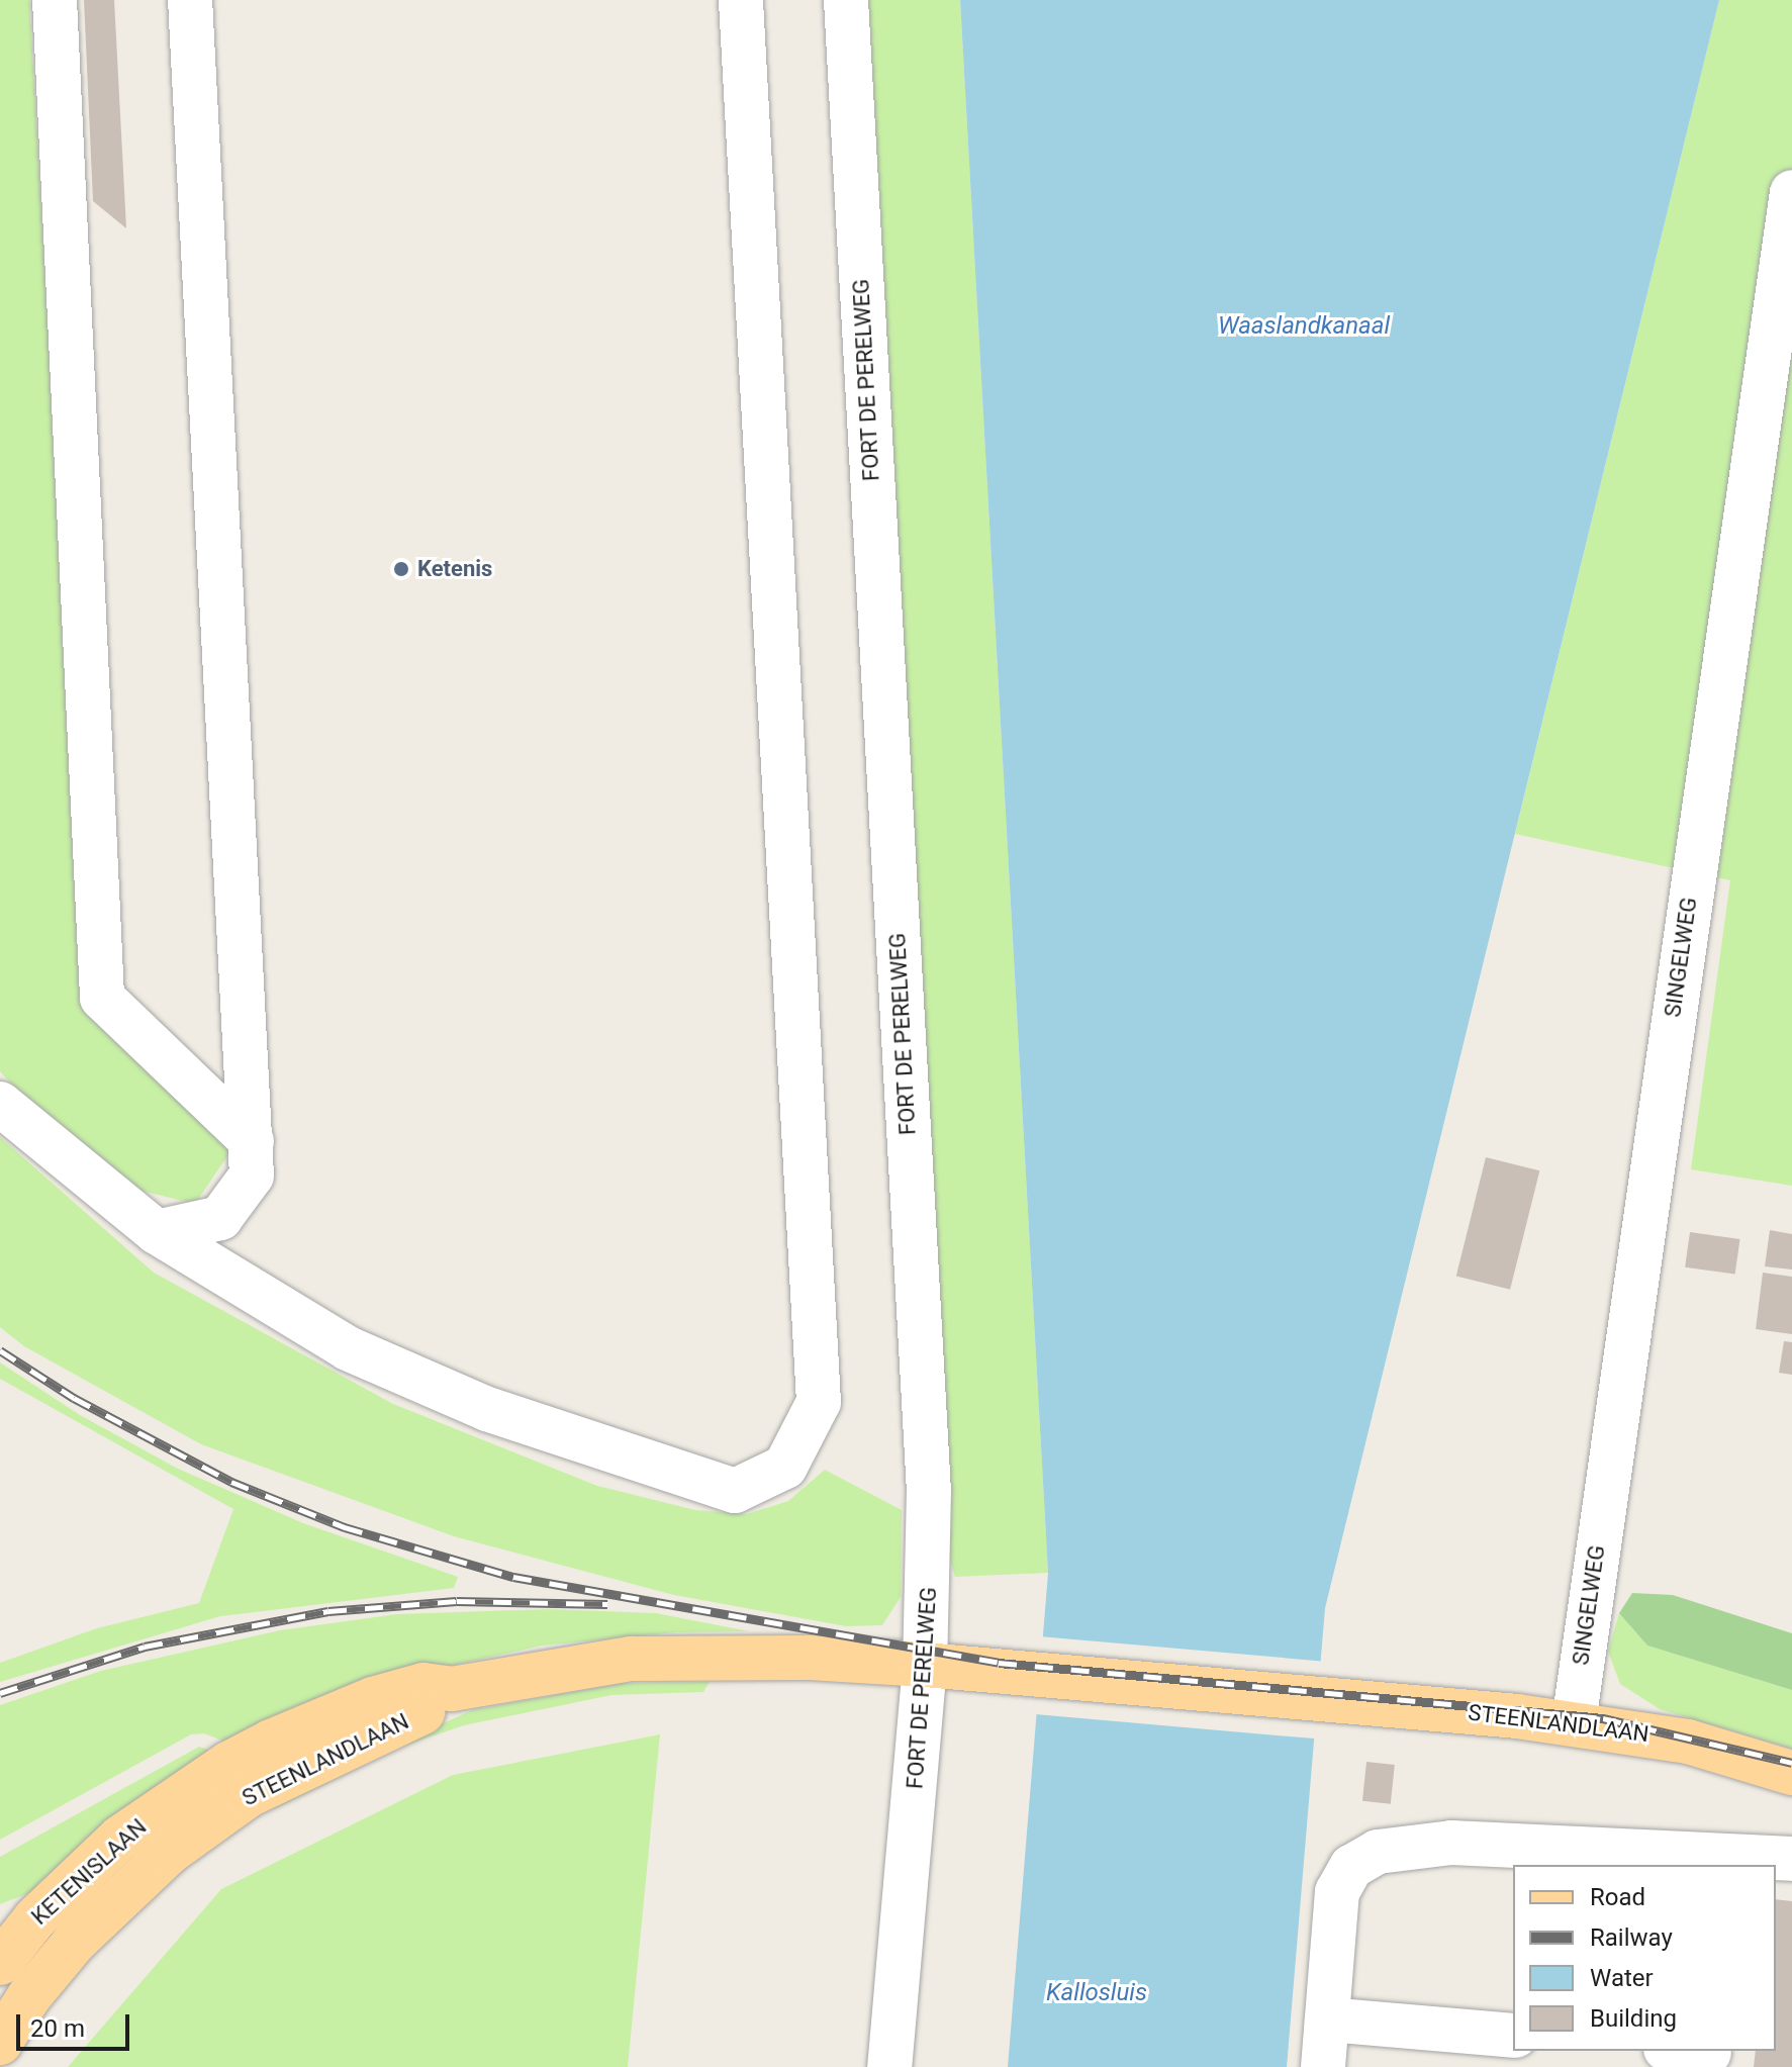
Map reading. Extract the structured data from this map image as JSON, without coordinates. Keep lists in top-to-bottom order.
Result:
{
  "streets": {
    "main road": ["STEENLANDLAAN", "KETENISLAAN"],
    "street": ["FORT DE PERELWEG", "SINGELWEG"]
  },
  "crossings": [
    ["FORT DE PERELWEG", "STEENLANDLAAN"],
    ["SINGELWEG", "STEENLANDLAAN"],
    ["STEENLANDLAAN", "KETENISLAAN"]
  ],
  "water": ["Waaslandkanaal", "Kallosluis"],
  "places": ["Ketenis"],
  "legend": [
    "Road",
    "Railway",
    "Water",
    "Building"
  ],
  "scale_bar": "20 m"
}
